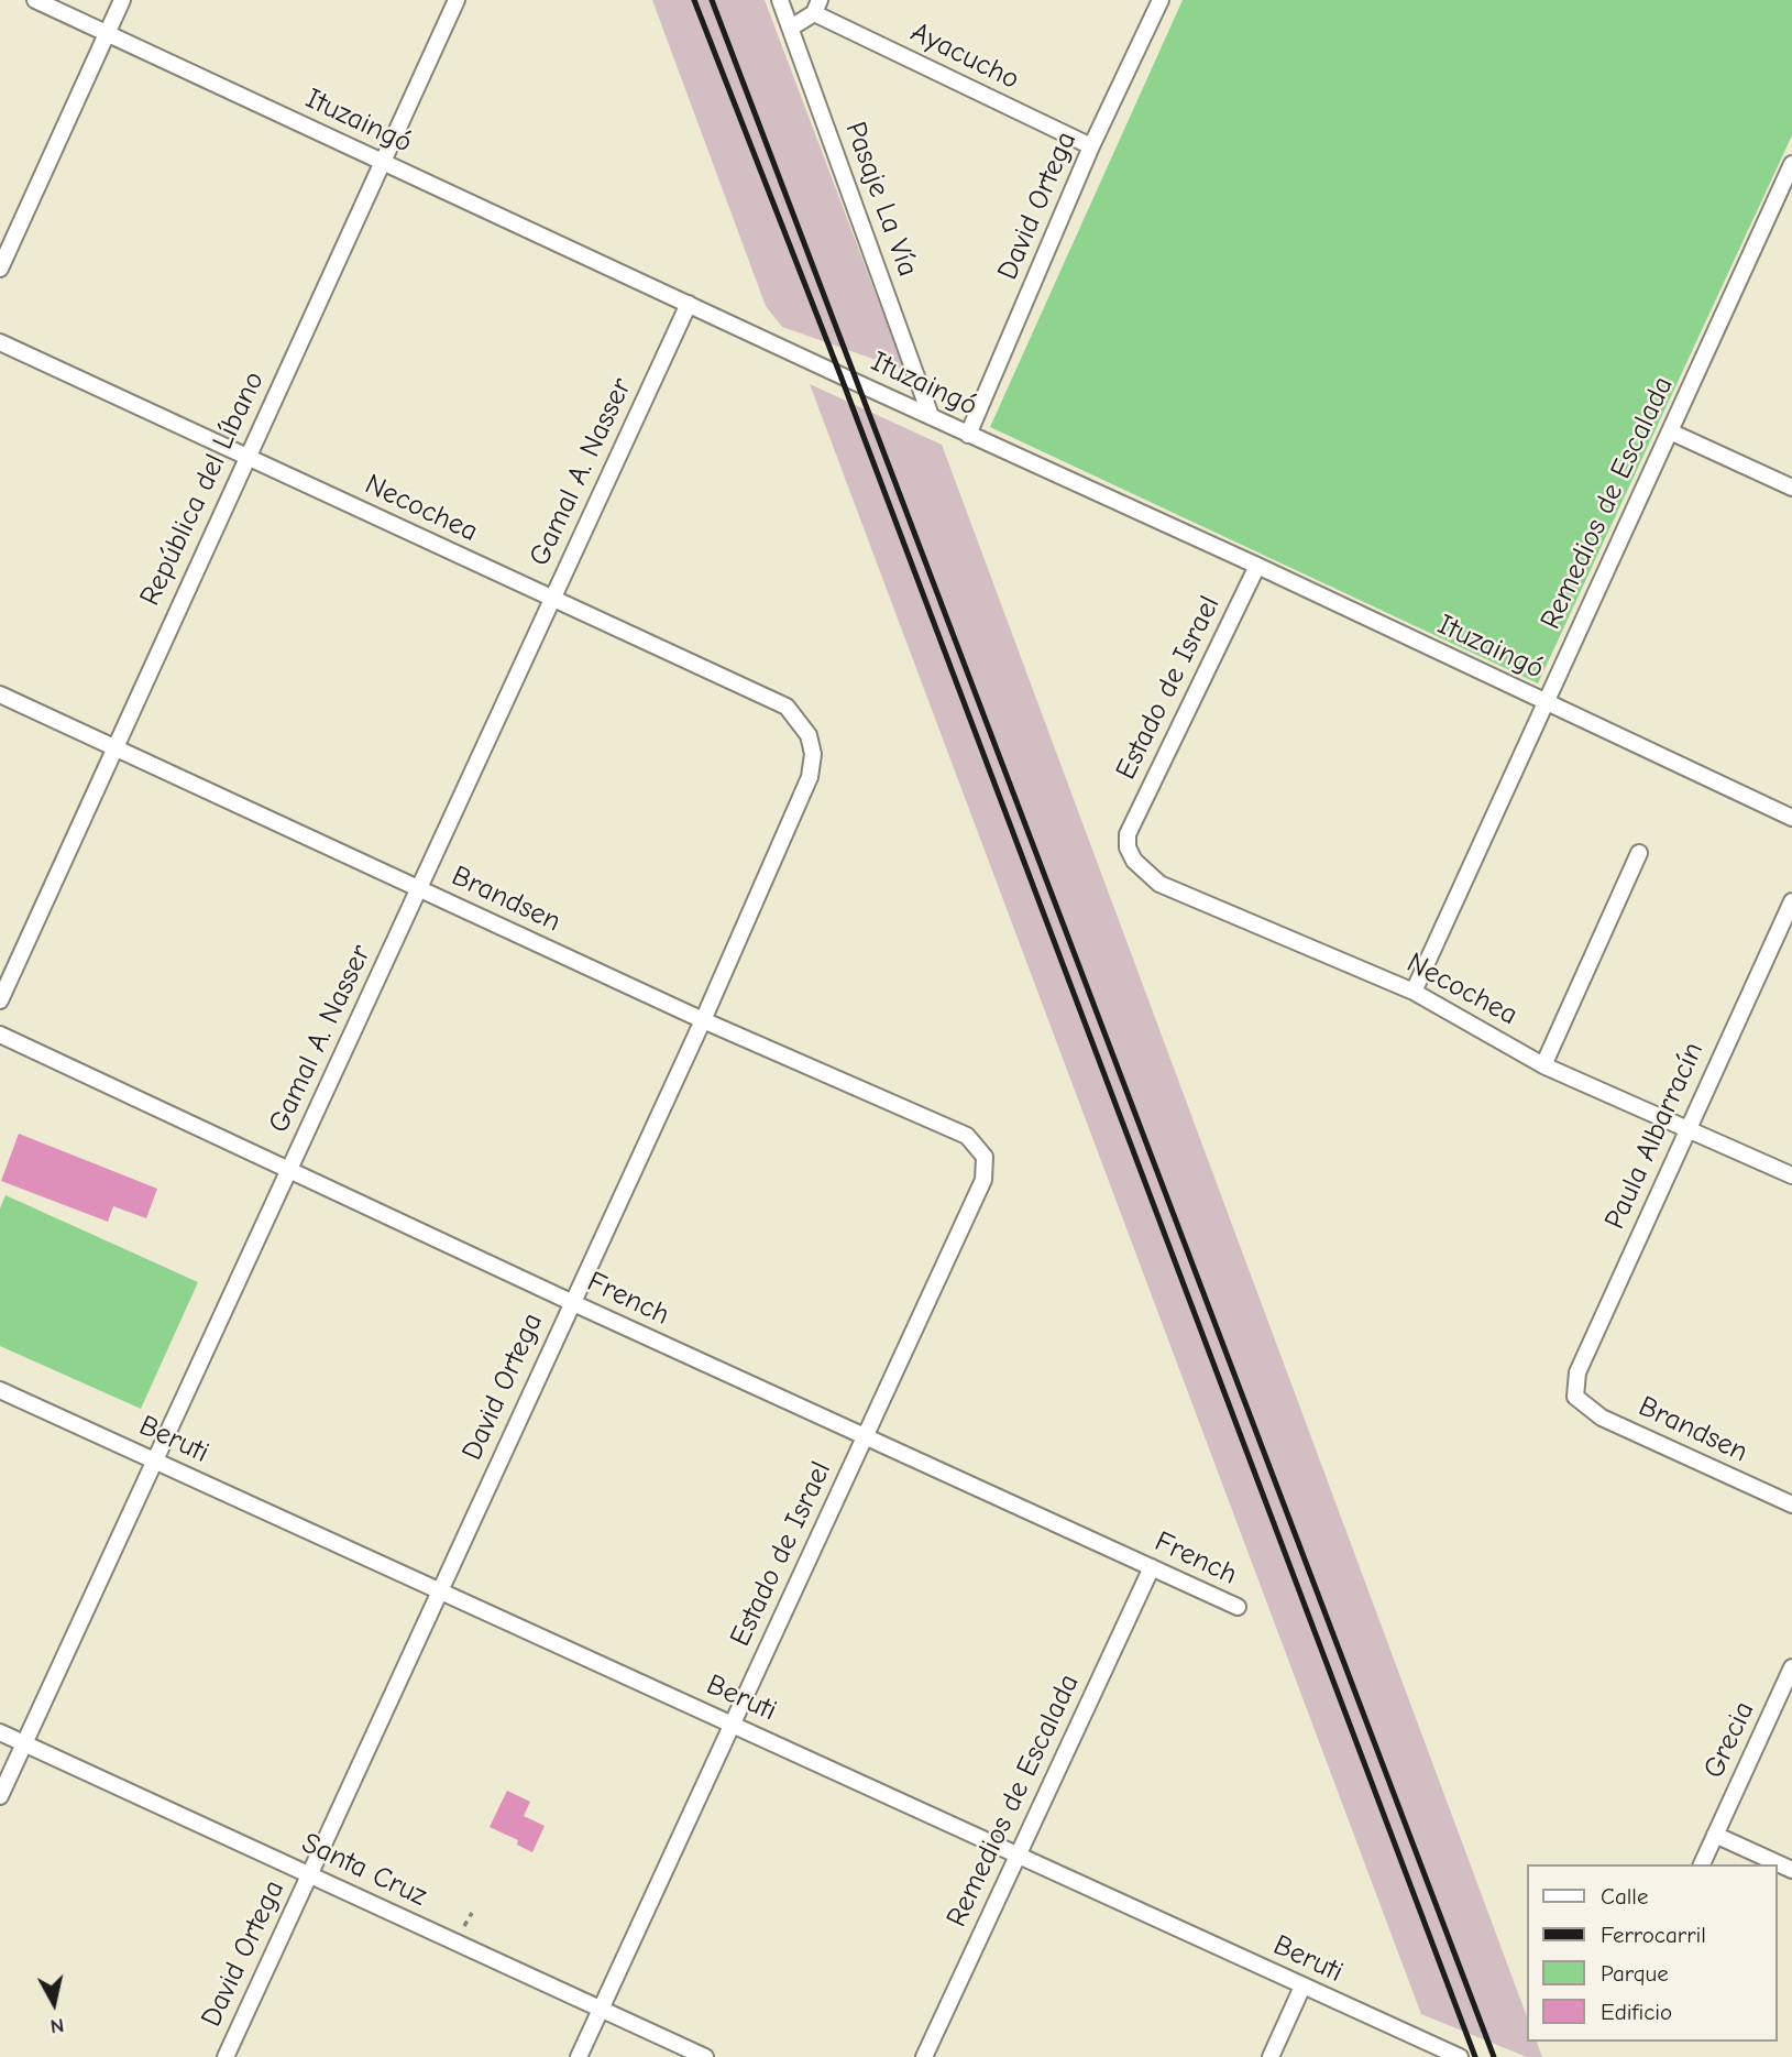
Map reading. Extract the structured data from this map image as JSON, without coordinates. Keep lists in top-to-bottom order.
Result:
{
  "streets": {
    "street": [
      "Ayacucho",
      "Ituzaingó",
      "Pasaje La Vía",
      "David Ortega",
      "Gamal A. Nasser",
      "República del Líbano",
      "Remedios de Escalada",
      "Necochea",
      "Estado de Israel",
      "Brandsen",
      "Paula Albarracín",
      "French",
      "Beruti",
      "Grecia",
      "Santa Cruz"
    ]
  },
  "crossings": [
    ["Ayacucho", "David Ortega"],
    ["Ituzaingó", "Pasaje La Vía"],
    ["Ituzaingó", "David Ortega"],
    ["Ituzaingó", "Gamal A. Nasser"],
    ["Ituzaingó", "República del Líbano"],
    ["Ituzaingó", "Remedios de Escalada"],
    ["Ituzaingó", "Estado de Israel"],
    ["David Ortega", "Necochea"],
    ["David Ortega", "Brandsen"],
    ["David Ortega", "French"],
    ["David Ortega", "Beruti"],
    ["David Ortega", "Santa Cruz"],
    ["Gamal A. Nasser", "Necochea"],
    ["Gamal A. Nasser", "Brandsen"],
    ["Gamal A. Nasser", "French"],
    ["Gamal A. Nasser", "Beruti"],
    ["Gamal A. Nasser", "Santa Cruz"],
    ["República del Líbano", "Necochea"],
    ["República del Líbano", "Brandsen"],
    ["Remedios de Escalada", "Necochea"],
    ["Remedios de Escalada", "French"],
    ["Remedios de Escalada", "Beruti"],
    ["Necochea", "Estado de Israel"],
    ["Necochea", "Paula Albarracín"],
    ["Estado de Israel", "Brandsen"],
    ["Estado de Israel", "French"],
    ["Estado de Israel", "Beruti"],
    ["Estado de Israel", "Santa Cruz"],
    ["Brandsen", "Paula Albarracín"]
  ],
  "legend": [
    "Calle",
    "Ferrocarril",
    "Parque",
    "Edificio"
  ],
  "north": "bottom"
}
